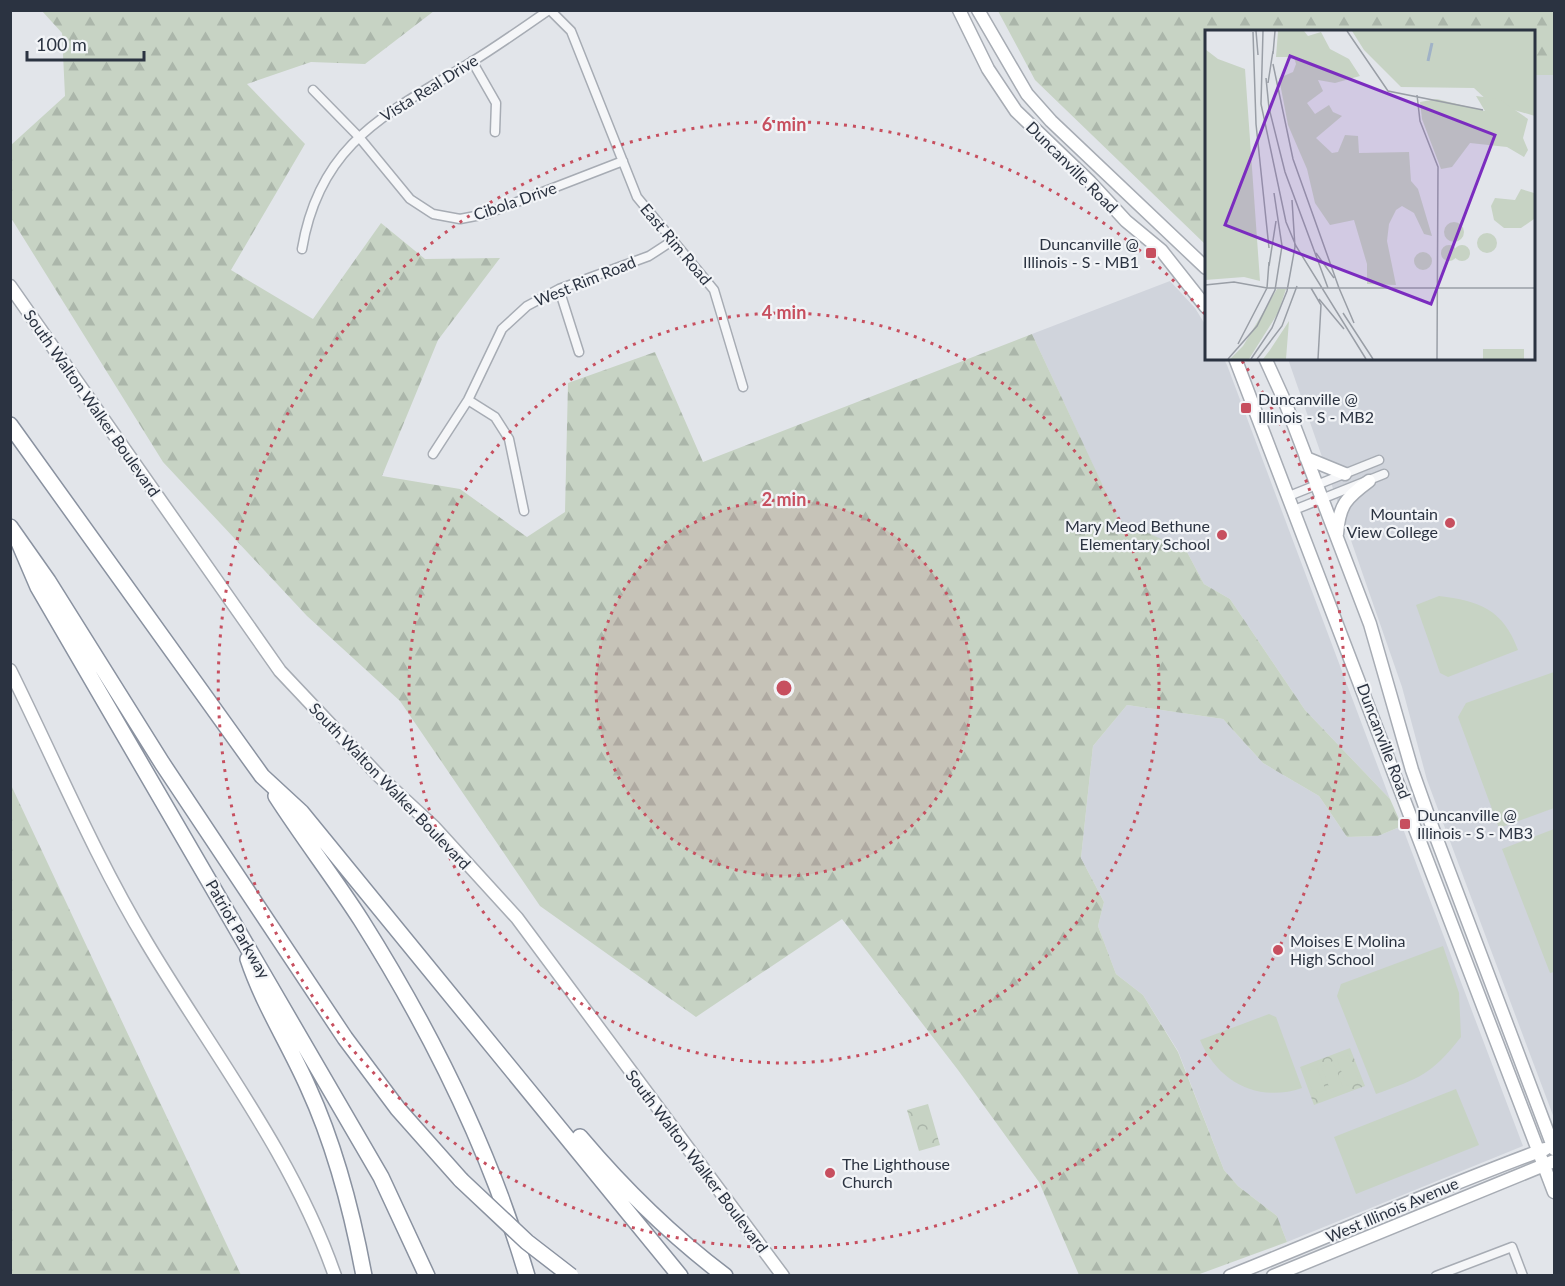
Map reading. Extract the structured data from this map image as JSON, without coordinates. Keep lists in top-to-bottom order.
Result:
{
  "streets": {
    "highway": ["Patriot Parkway"],
    "main road": ["Duncanville Road", "South Walton Walker Boulevard", "West Illinois Avenue"],
    "street": [
      "Vista Real Drive",
      "Cibola Drive",
      "East Rim Road",
      "West Rim Road"
    ]
  },
  "crossings": [
    ["Vista Real Drive", "Cibola Drive"],
    ["Vista Real Drive", "East Rim Road"],
    ["Duncanville Road", "West Illinois Avenue"],
    ["Cibola Drive", "East Rim Road"],
    ["East Rim Road", "West Rim Road"]
  ],
  "places": {
    "transit": ["Duncanville @ Illinois - S - MB1", "Duncanville @ Illinois - S - MB2", "Duncanville @ Illinois - S - MB3"],
    "other": [
      "Mountain View College",
      "Mary Meod Bethune Elementary School",
      "Moises E Molina High School",
      "The Lighthouse Church"
    ]
  },
  "scale_bar": "100 m",
  "rings": ["6 min", "4 min", "2 min"]
}
